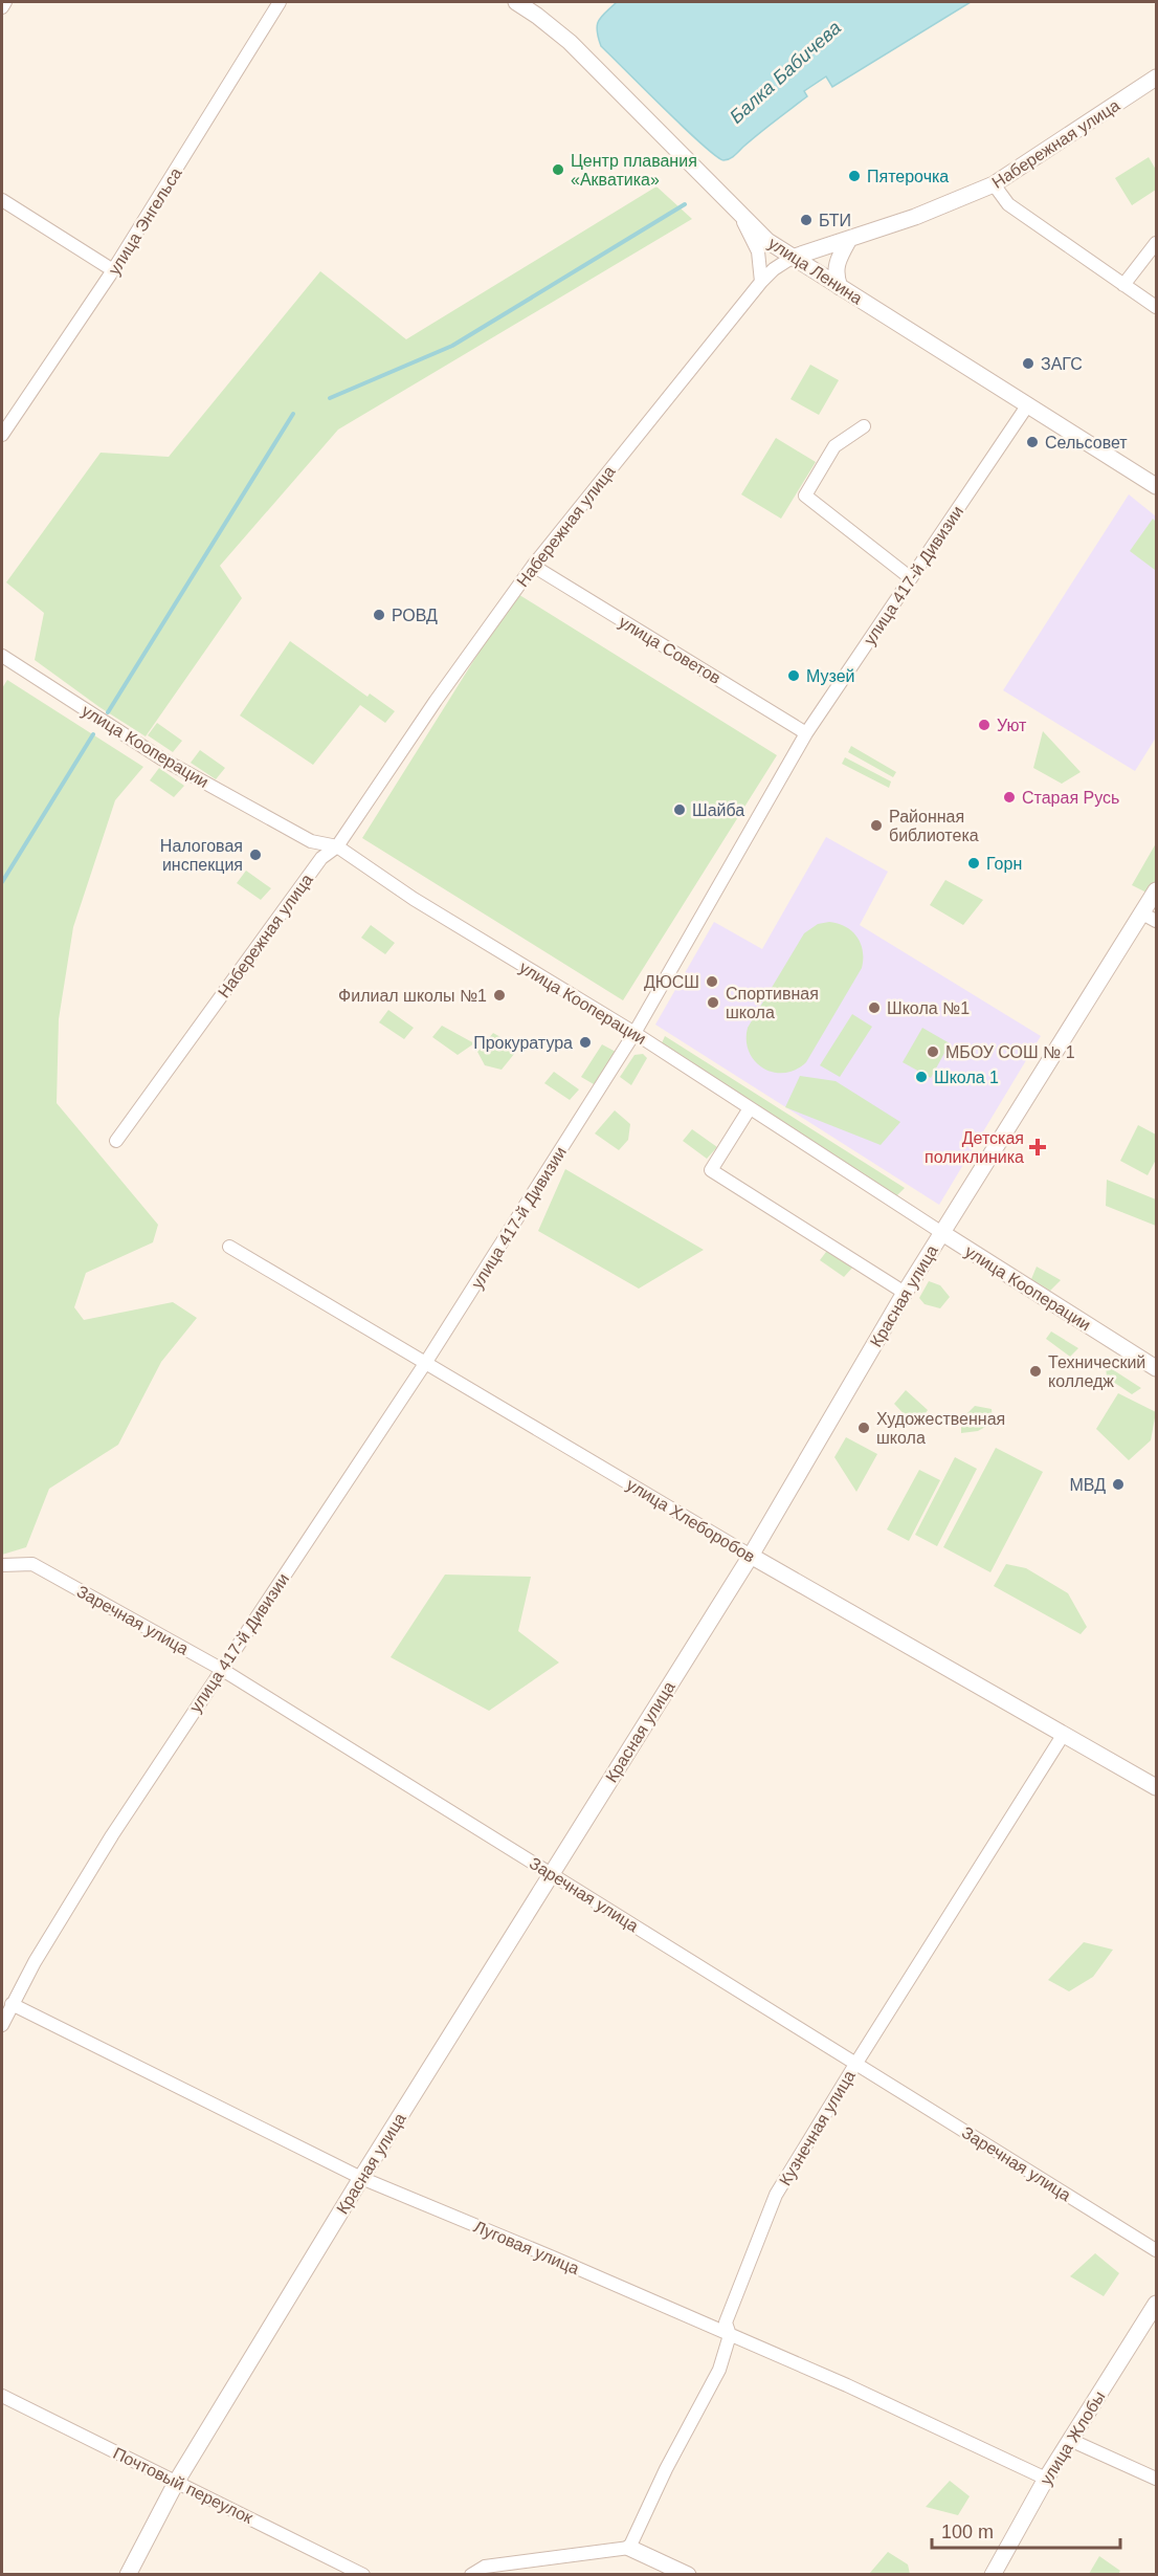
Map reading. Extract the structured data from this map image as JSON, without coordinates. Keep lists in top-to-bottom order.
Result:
{
  "streets": {
    "street": [
      "Набережная улица",
      "улица Энгельса",
      "улица Ленина",
      "улица 417-й Дивизии",
      "улица Советов",
      "улица Кооперации",
      "Красная улица",
      "улица Хлеборобов",
      "Заречная улица",
      "Кузнечная улица",
      "Луговая улица",
      "улица Жлобы",
      "Почтовый переулок"
    ]
  },
  "crossings": [
    ["Набережная улица", "улица Ленина"],
    ["Набережная улица", "улица Советов"],
    ["Набережная улица", "улица Кооперации"],
    ["улица Ленина", "улица 417-й Дивизии"],
    ["улица 417-й Дивизии", "улица Советов"],
    ["улица 417-й Дивизии", "улица Кооперации"],
    ["улица 417-й Дивизии", "улица Хлеборобов"],
    ["улица 417-й Дивизии", "Заречная улица"],
    ["улица 417-й Дивизии", "Луговая улица"],
    ["улица Кооперации", "Красная улица"],
    ["Красная улица", "улица Хлеборобов"],
    ["Красная улица", "Заречная улица"],
    ["Красная улица", "Луговая улица"],
    ["Красная улица", "Почтовый переулок"],
    ["улица Хлеборобов", "Кузнечная улица"],
    ["Заречная улица", "Кузнечная улица"],
    ["Кузнечная улица", "Луговая улица"],
    ["Луговая улица", "улица Жлобы"]
  ],
  "water": ["Балка Бабичева"],
  "places": {
    "other": [
      "Центр плавания «Акватика»",
      "Пятерочка",
      "БТИ",
      "ЗАГС",
      "Сельсовет",
      "РОВД",
      "Музей",
      "Уют",
      "Старая Русь",
      "Шайба",
      "Районная библиотека",
      "Налоговая инспекция",
      "Горн",
      "ДЮСШ",
      "Филиал школы №1",
      "Спортивная школа",
      "Школа №1",
      "Прокуратура",
      "МБОУ СОШ № 1",
      "Школа 1",
      "Технический колледж",
      "Художественная школа",
      "МВД"
    ],
    "health": ["Детская поликлиника"]
  },
  "scale_bar": "100 m"
}
